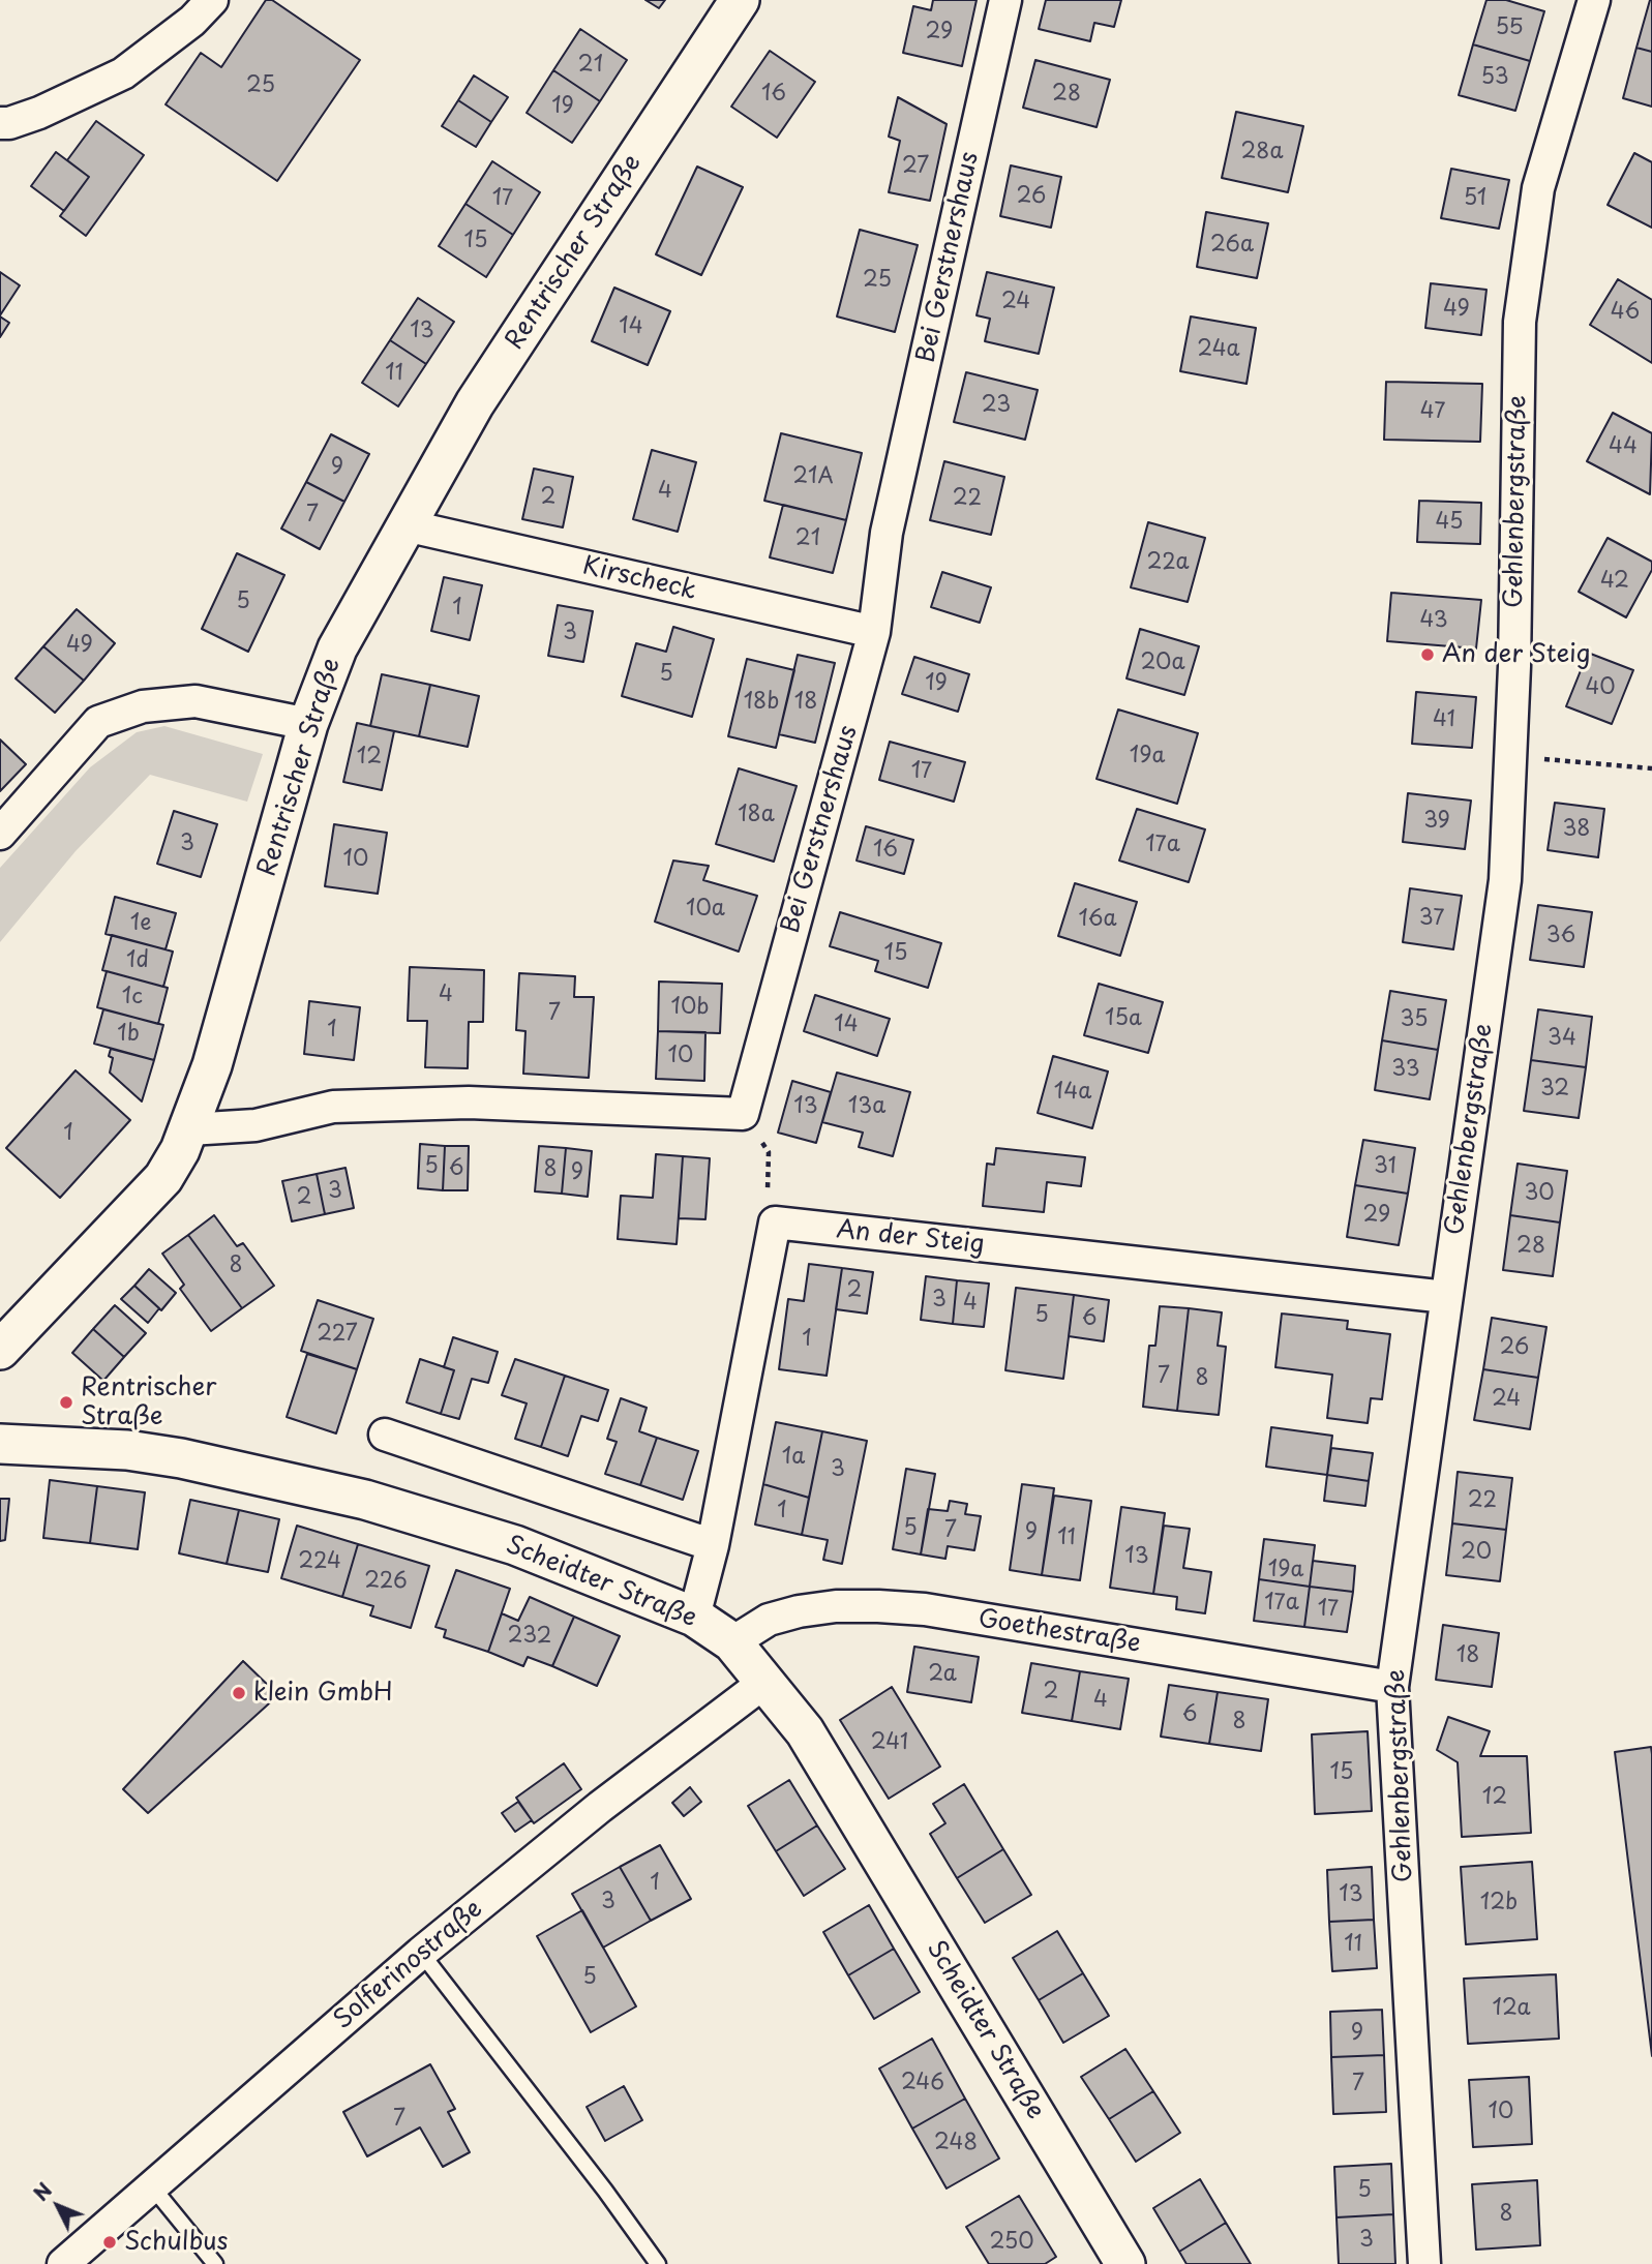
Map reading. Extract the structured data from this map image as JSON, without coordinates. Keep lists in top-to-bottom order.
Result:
{
  "streets": {
    "street": [
      "Rentrischer Straße",
      "Bei Gerstnershaus",
      "Gehlenbergstraße",
      "Kirscheck",
      "An der Steig",
      "Scheidter Straße",
      "Goethestraße",
      "Solferinostraße"
    ]
  },
  "crossings": [
    ["Rentrischer Straße", "Bei Gerstnershaus"],
    ["Rentrischer Straße", "Kirscheck"],
    ["Bei Gerstnershaus", "Kirscheck"],
    ["Gehlenbergstraße", "An der Steig"],
    ["Gehlenbergstraße", "Goethestraße"],
    ["An der Steig", "Scheidter Straße"],
    ["Scheidter Straße", "Goethestraße"],
    ["Scheidter Straße", "Solferinostraße"]
  ],
  "places": [
    "An der Steig",
    "Rentrischer Straße",
    "klein GmbH",
    "Schulbus"
  ],
  "house_numbers": [
    "55",
    "29",
    "21",
    "53",
    "25",
    "16",
    "28",
    "19",
    "28a",
    "27",
    "26",
    "17",
    "51",
    "15",
    "26a",
    "25",
    "24",
    "49",
    "46",
    "14",
    "13",
    "24a",
    "11",
    "23",
    "47",
    "44",
    "9",
    "21A",
    "4",
    "2",
    "22",
    "7",
    "45",
    "21",
    "22a",
    "42",
    "5",
    "1",
    "43",
    "3",
    "49",
    "20a",
    "5",
    "19",
    "40",
    "18b",
    "18",
    "41",
    "19a",
    "12",
    "17",
    "18a",
    "39",
    "38",
    "3",
    "17a",
    "16",
    "10",
    "10a",
    "37",
    "16a",
    "1e",
    "36",
    "15",
    "1d",
    "4",
    "1c",
    "10b",
    "7",
    "15a",
    "35",
    "14",
    "1",
    "1b",
    "34",
    "10",
    "33",
    "32",
    "14a",
    "13",
    "13a",
    "1",
    "5",
    "31",
    "6",
    "8",
    "9",
    "3",
    "30",
    "2",
    "29",
    "28",
    "8",
    "2",
    "3",
    "4",
    "5",
    "6",
    "227",
    "1",
    "26",
    "7",
    "8",
    "24",
    "1a",
    "3",
    "22",
    "1",
    "5",
    "7",
    "9",
    "11",
    "20",
    "13",
    "224",
    "19a",
    "226",
    "17a",
    "17",
    "232",
    "18",
    "2a",
    "2",
    "4",
    "6",
    "8",
    "241",
    "15",
    "12",
    "1",
    "13",
    "3",
    "12b",
    "11",
    "5",
    "12a",
    "9",
    "246",
    "7",
    "10",
    "7",
    "248",
    "5",
    "8",
    "3",
    "250"
  ],
  "north": "top left"
}
